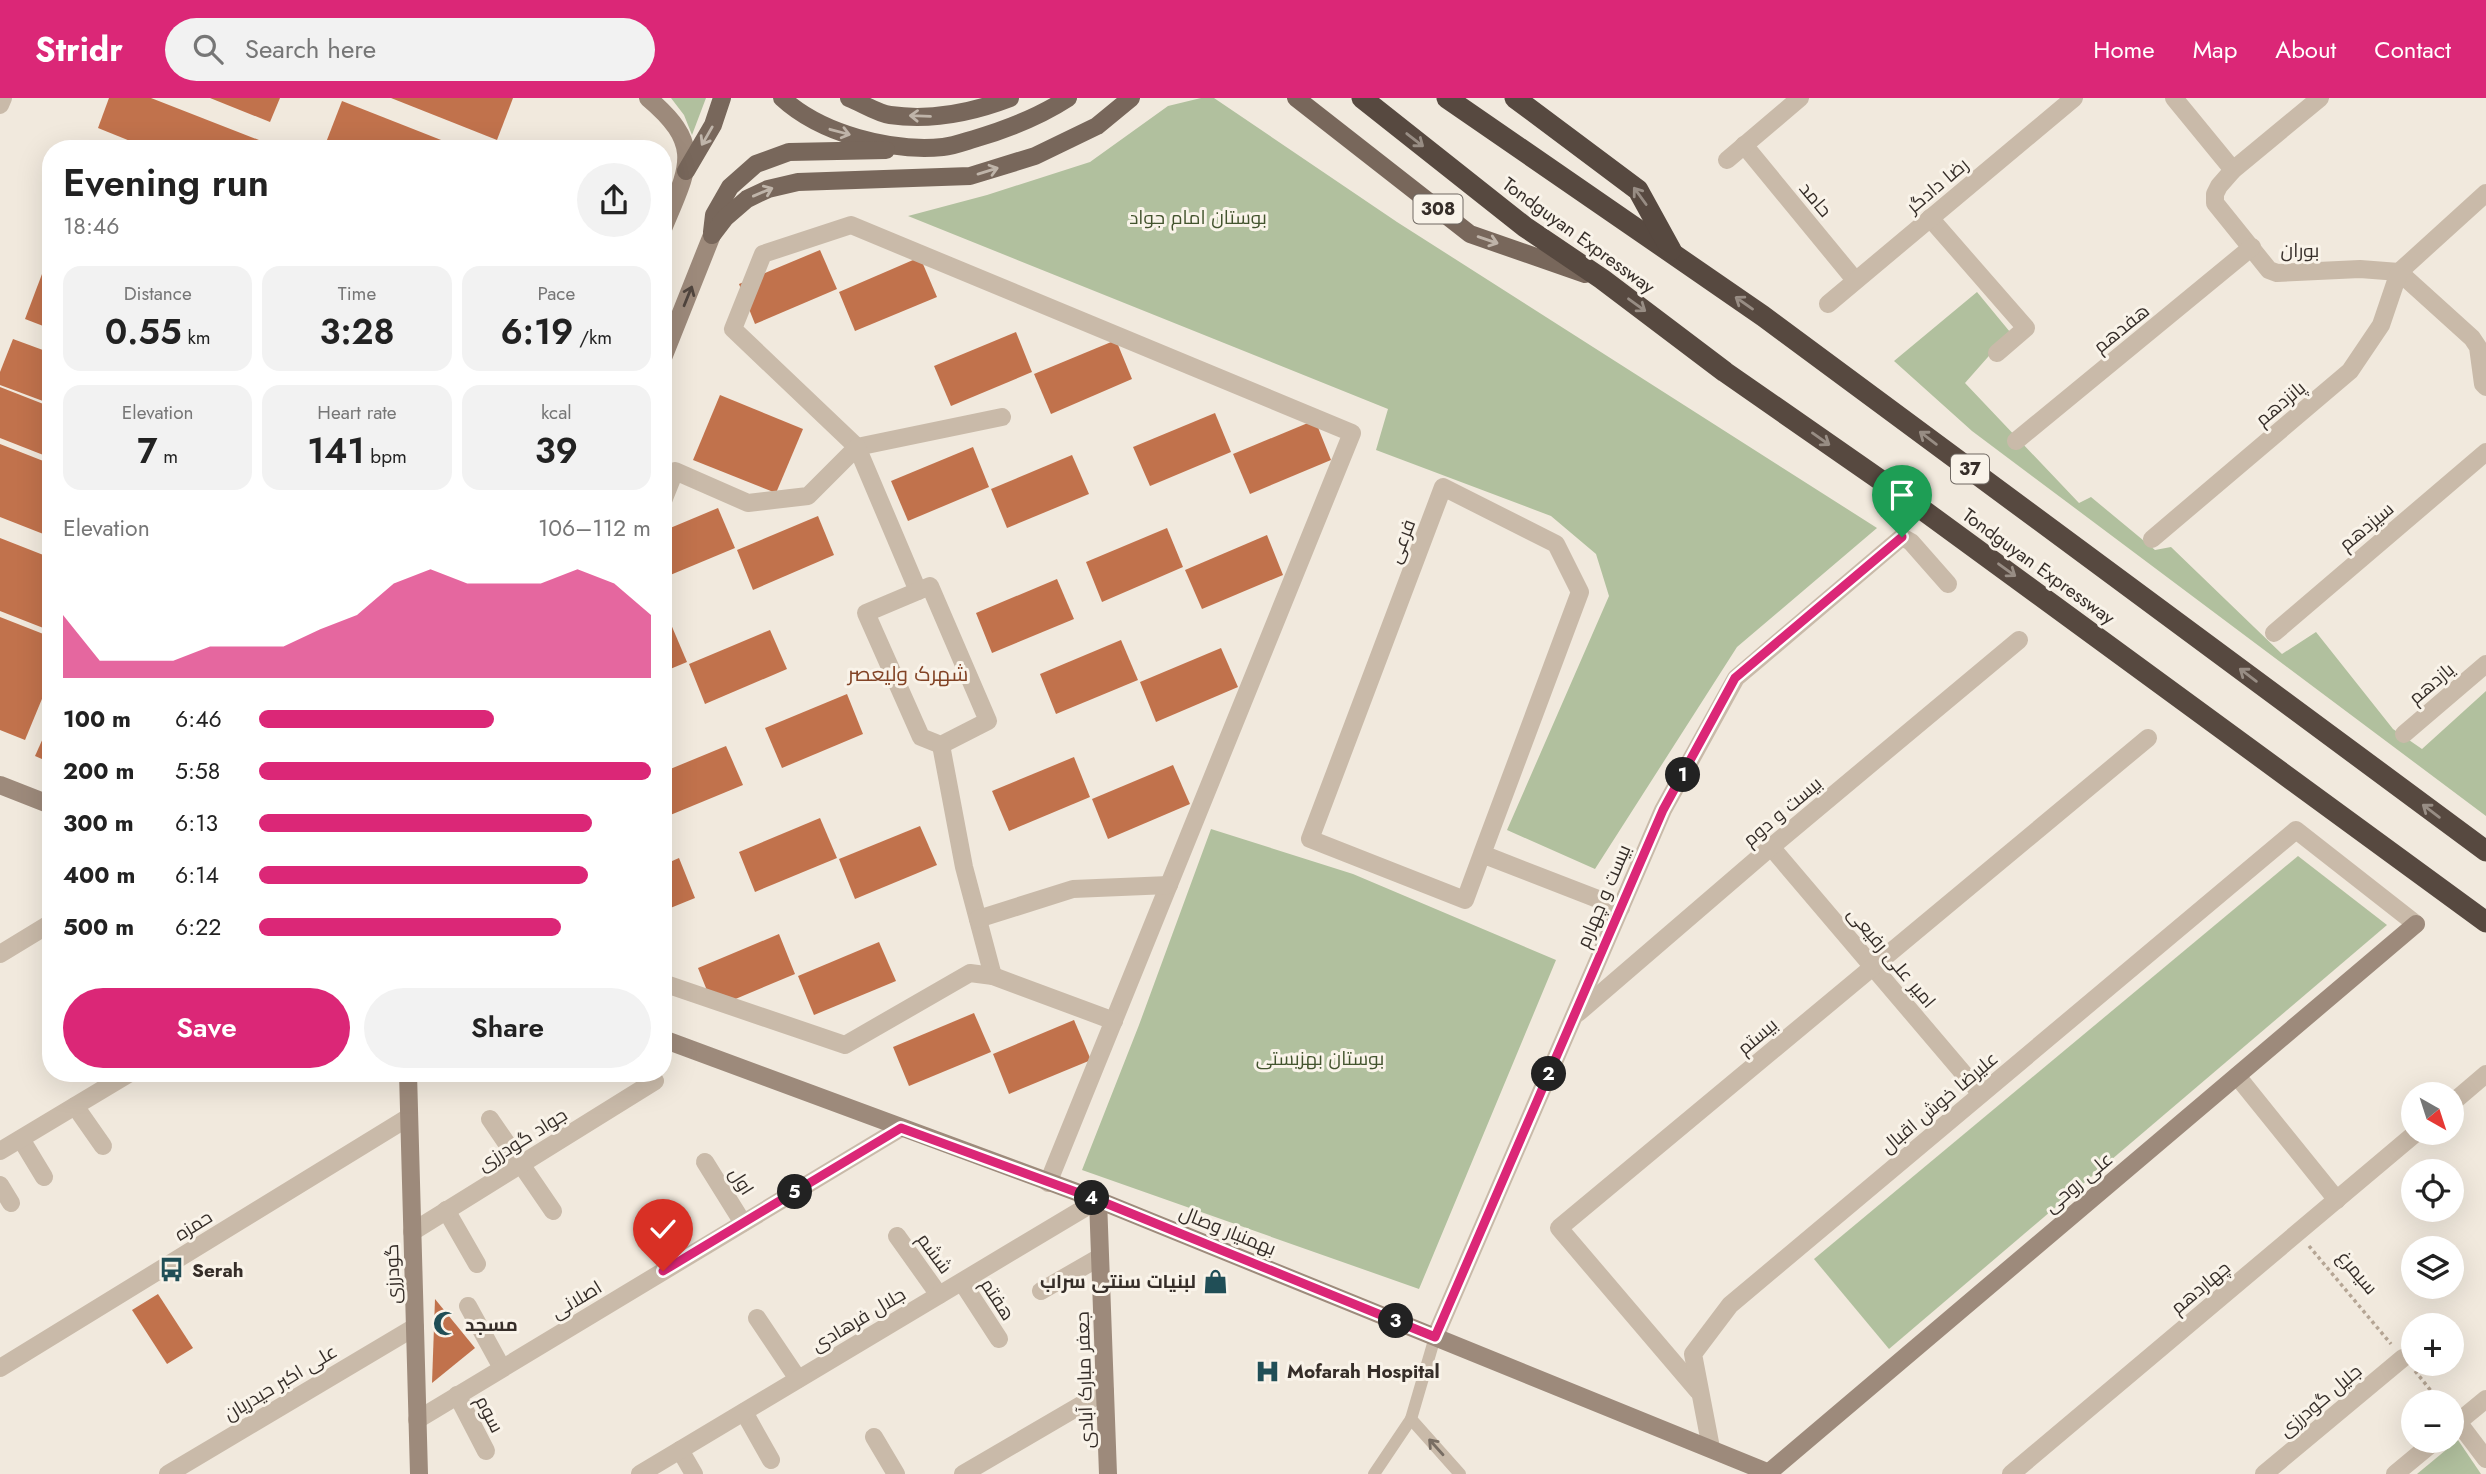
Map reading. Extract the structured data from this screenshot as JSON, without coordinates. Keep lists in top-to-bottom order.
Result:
{
  "streets": {
    "highway": ["Tondguyan Expressway", "37"],
    "main road": ["308"],
    "street": [
      "رضا دادگر",
      "حامد",
      "بوران",
      "هفدهم",
      "پانزدهم",
      "سیزدهم",
      "فرعی",
      "یازدهم",
      "بیست و دوم",
      "بیست و چهارم",
      "امیر علی رفیعی",
      "بیستم",
      "علیرضا خوش اقبال",
      "جواد گودرزی",
      "اول",
      "علی روحی",
      "حمزه",
      "بهمنیار وصال",
      "ششم",
      "گودرزی",
      "چهاردهم",
      "اصلانی",
      "هفتم",
      "جلال فرهادی",
      "جعفر مبارک آبادی",
      "علی اکبر حیدریان",
      "جلیل گودرزی",
      "سوم"
    ],
    "path": ["سیمرغ"]
  },
  "crossings": [
    ["رضا دادگر", "حامد"],
    ["308", "Tondguyan Expressway"],
    ["بوران", "هفدهم"],
    ["بوران", "پانزدهم"],
    ["بیست و دوم", "بیست و چهارم"],
    ["بیست و دوم", "امیر علی رفیعی"],
    ["بیست و چهارم", "بهمنیار وصال"],
    ["امیر علی رفیعی", "بیستم"],
    ["امیر علی رفیعی", "علیرضا خوش اقبال"],
    ["بیستم", "علیرضا خوش اقبال"],
    ["علیرضا خوش اقبال", "علی روحی"],
    ["علیرضا خوش اقبال", "بهمنیار وصال"],
    ["جواد گودرزی", "گودرزی"],
    ["اول", "اصلانی"],
    ["علی روحی", "بهمنیار وصال"],
    ["حمزه", "گودرزی"],
    ["بهمنیار وصال", "اصلانی"],
    ["بهمنیار وصال", "جلال فرهادی"],
    ["بهمنیار وصال", "جعفر مبارک آبادی"],
    ["ششم", "جلال فرهادی"],
    ["سیمرغ", "چهاردهم"],
    ["گودرزی", "اصلانی"],
    ["گودرزی", "علی اکبر حیدریان"],
    ["اصلانی", "سوم"],
    ["هفتم", "جلال فرهادی"],
    ["جلال فرهادی", "جعفر مبارک آبادی"]
  ],
  "districts": ["شهرک ولیعصر"],
  "parks": ["بوستان امام جواد", "بوستان بهزیستی"],
  "places": {
    "bus stop": ["Serah"],
    "shop": ["لبنیات سنتی سراب"],
    "mosque": ["مسجد"],
    "hospital": ["Mofarah Hospital"]
  },
  "north": "bottom right",
  "page": {
    "header": "Stridr",
    "search": "Search here",
    "nav": [
      "Home",
      "Map",
      "About",
      "Contact"
    ],
    "heading": ["Evening run", "18:46"],
    "stats": [
      ["Distance", "0.55 km"],
      ["Time", "3:28"],
      ["Pace", "6:19 /km"],
      ["Elevation", "7 m"],
      ["Heart rate", "141 bpm"],
      ["kcal", "39"]
    ],
    "chart": ["Elevation", "106–112 m"],
    "list": [
      {
        "name": "100 m",
        "note": "6:46"
      },
      {
        "name": "200 m",
        "note": "5:58"
      },
      {
        "name": "300 m",
        "note": "6:13"
      },
      {
        "name": "400 m",
        "note": "6:14"
      },
      {
        "name": "500 m",
        "note": "6:22"
      }
    ],
    "pins": [
      "1",
      "2",
      "5",
      "4",
      "3"
    ],
    "buttons": ["Save", "Share"],
    "map_buttons": ["+", "−"]
  }
}
